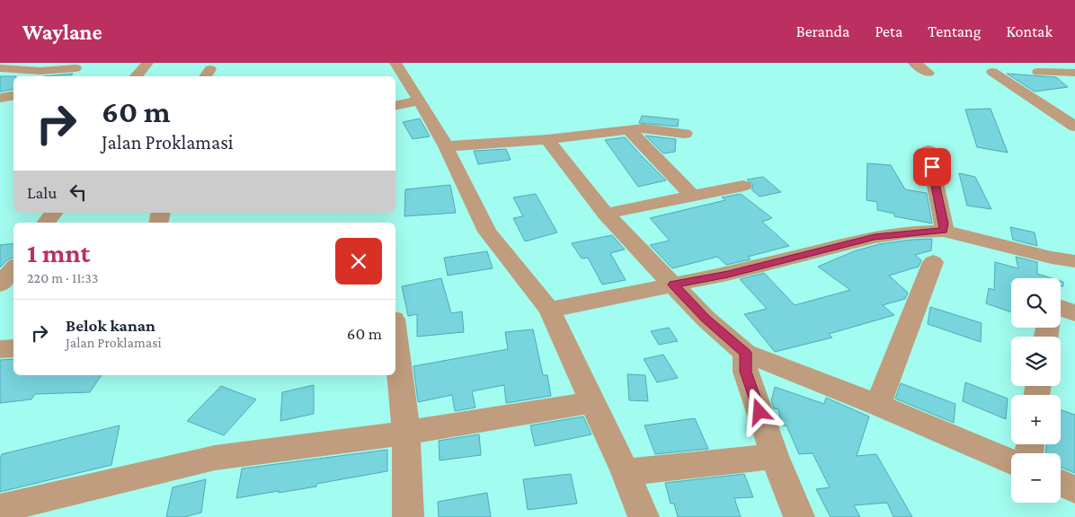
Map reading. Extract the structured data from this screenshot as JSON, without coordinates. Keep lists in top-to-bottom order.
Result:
{
  "page": {
    "header": "Waylane",
    "nav": [
      "Beranda",
      "Peta",
      "Tentang",
      "Kontak"
    ],
    "turn": ["60 m", "Jalan Proklamasi"],
    "then": "Lalu",
    "heading": ["1 mnt", "220 m · 11:33"],
    "map_buttons": ["+", "−"],
    "list": [
      {
        "name": "Belok kanan",
        "note": "Jalan Proklamasi",
        "value": "60 m"
      }
    ]
  }
}
